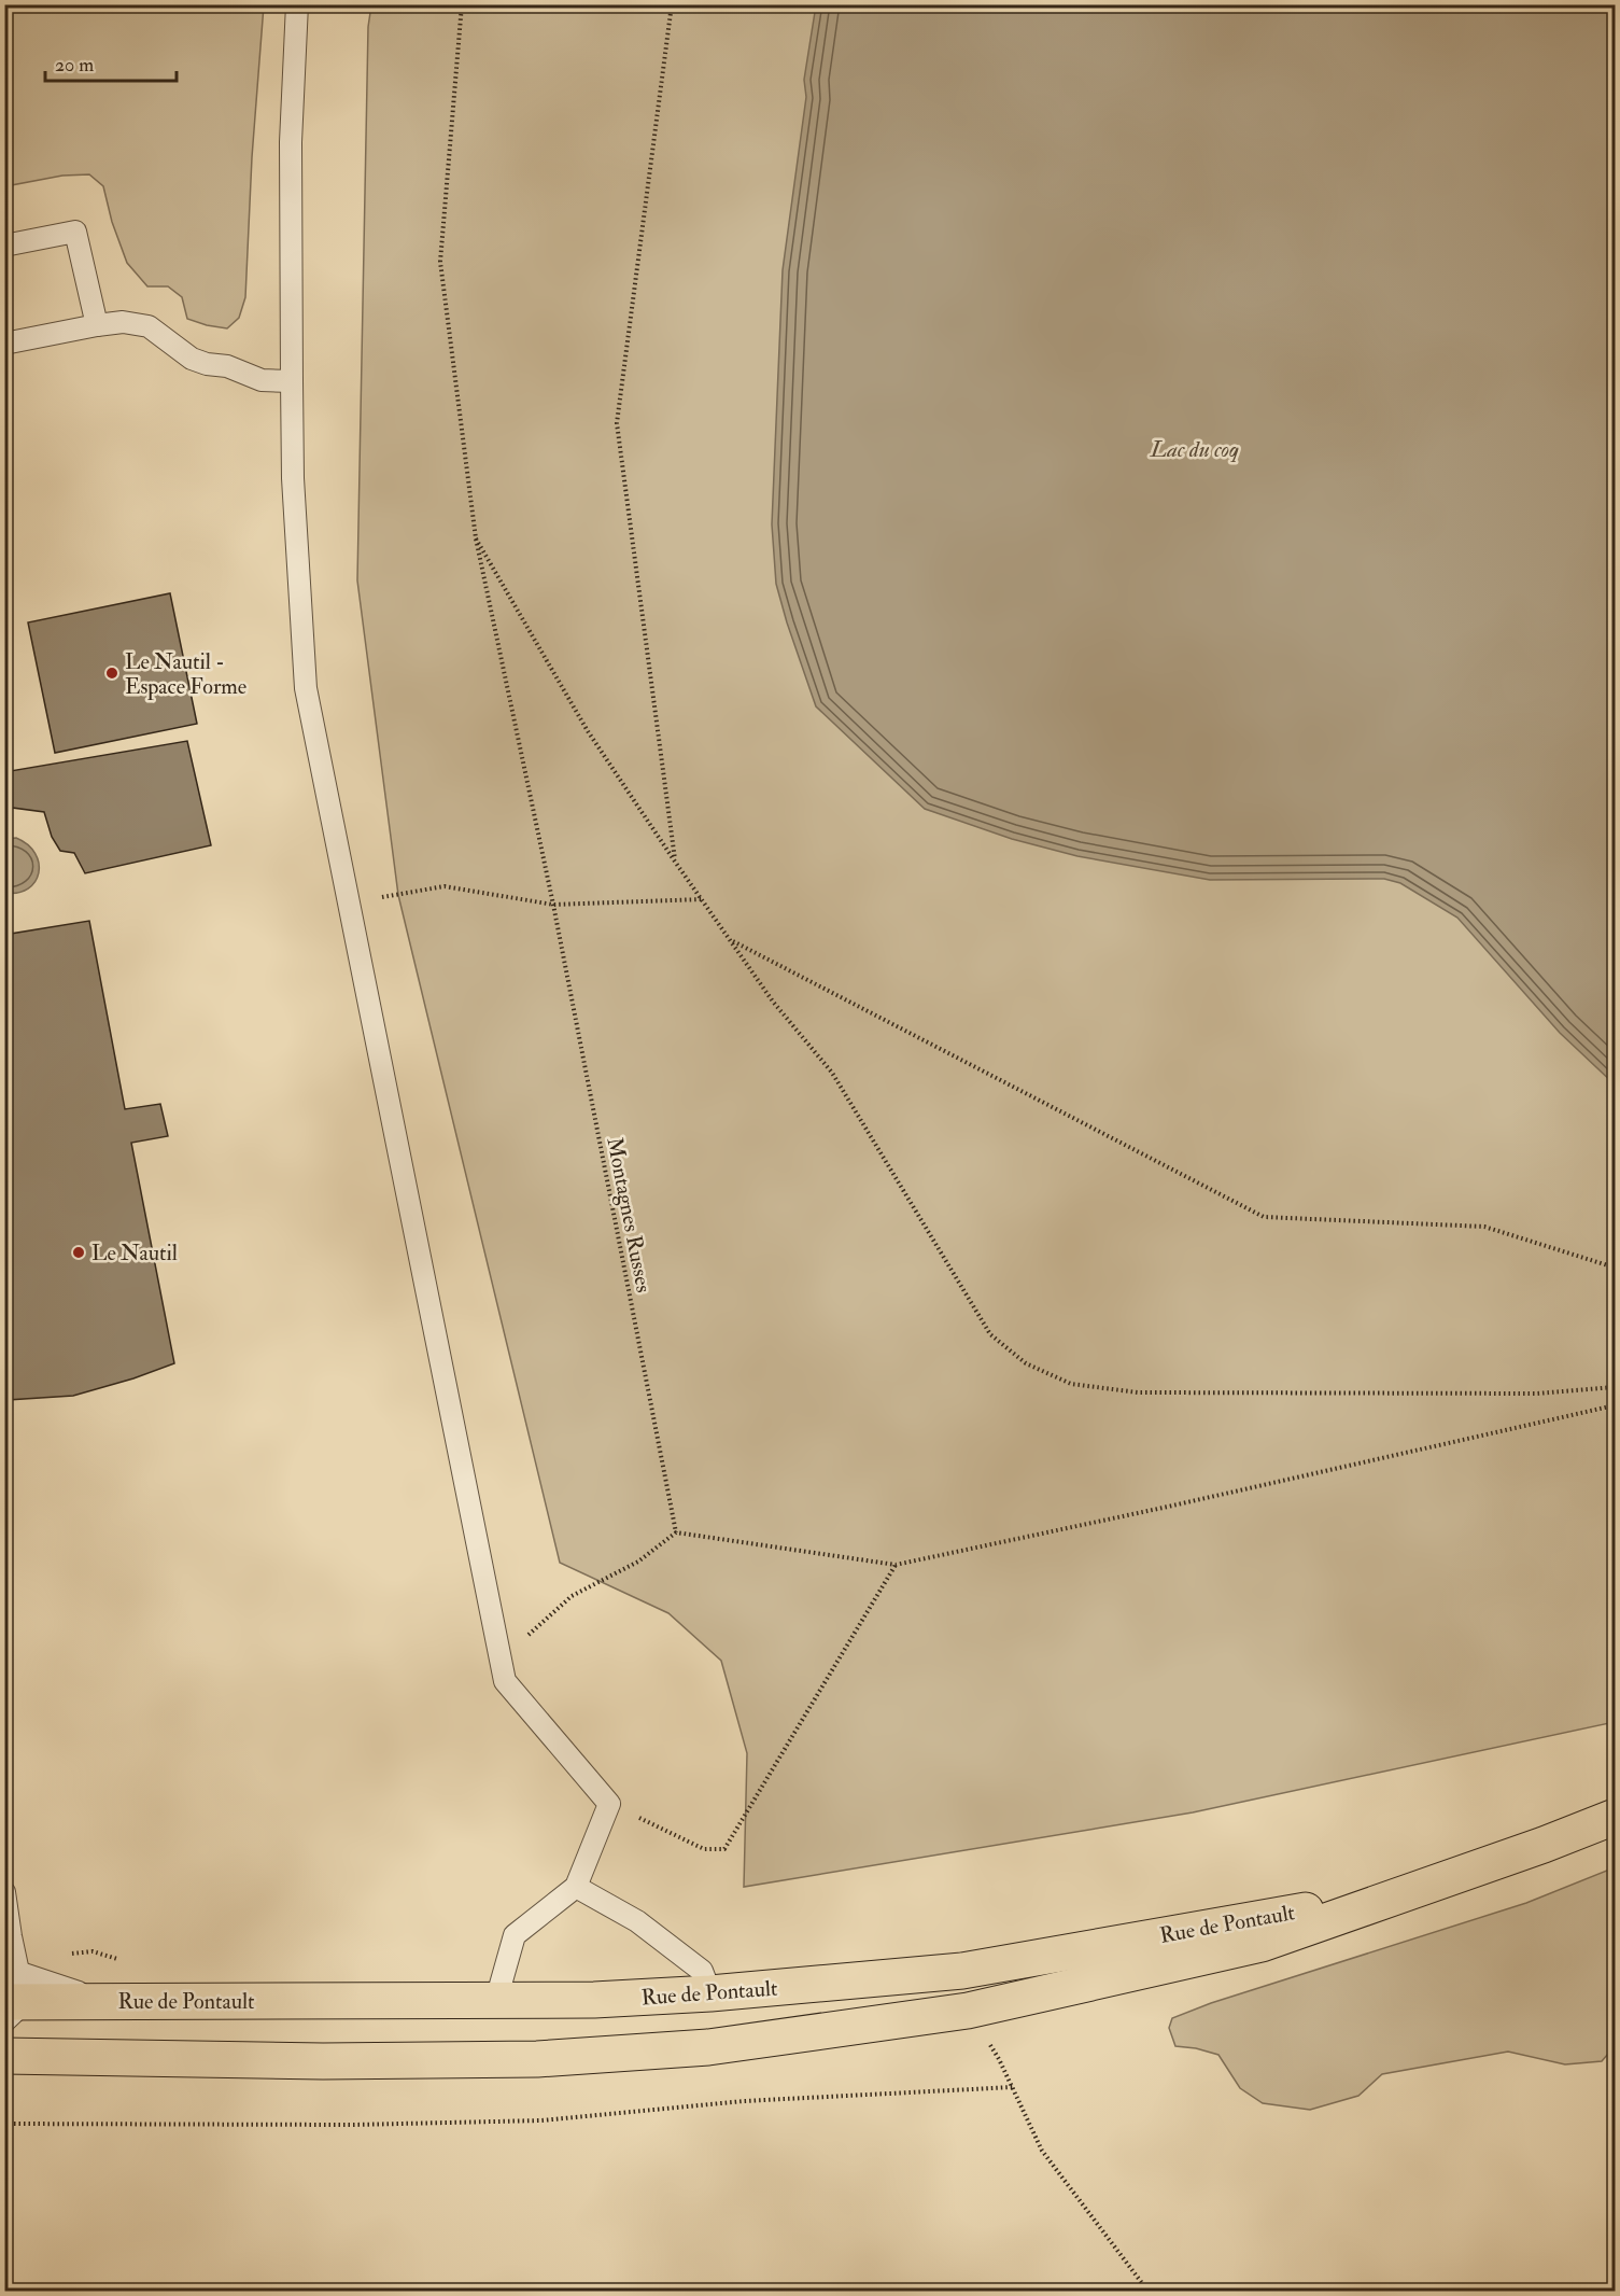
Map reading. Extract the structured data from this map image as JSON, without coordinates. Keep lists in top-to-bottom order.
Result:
{
  "streets": {
    "main road": ["Rue de Pontault"],
    "path": ["Montagnes Russes"]
  },
  "water": ["Lac du coq"],
  "places": ["Le Nautil - Espace Forme", "Le Nautil"],
  "scale_bar": "20 m"
}
